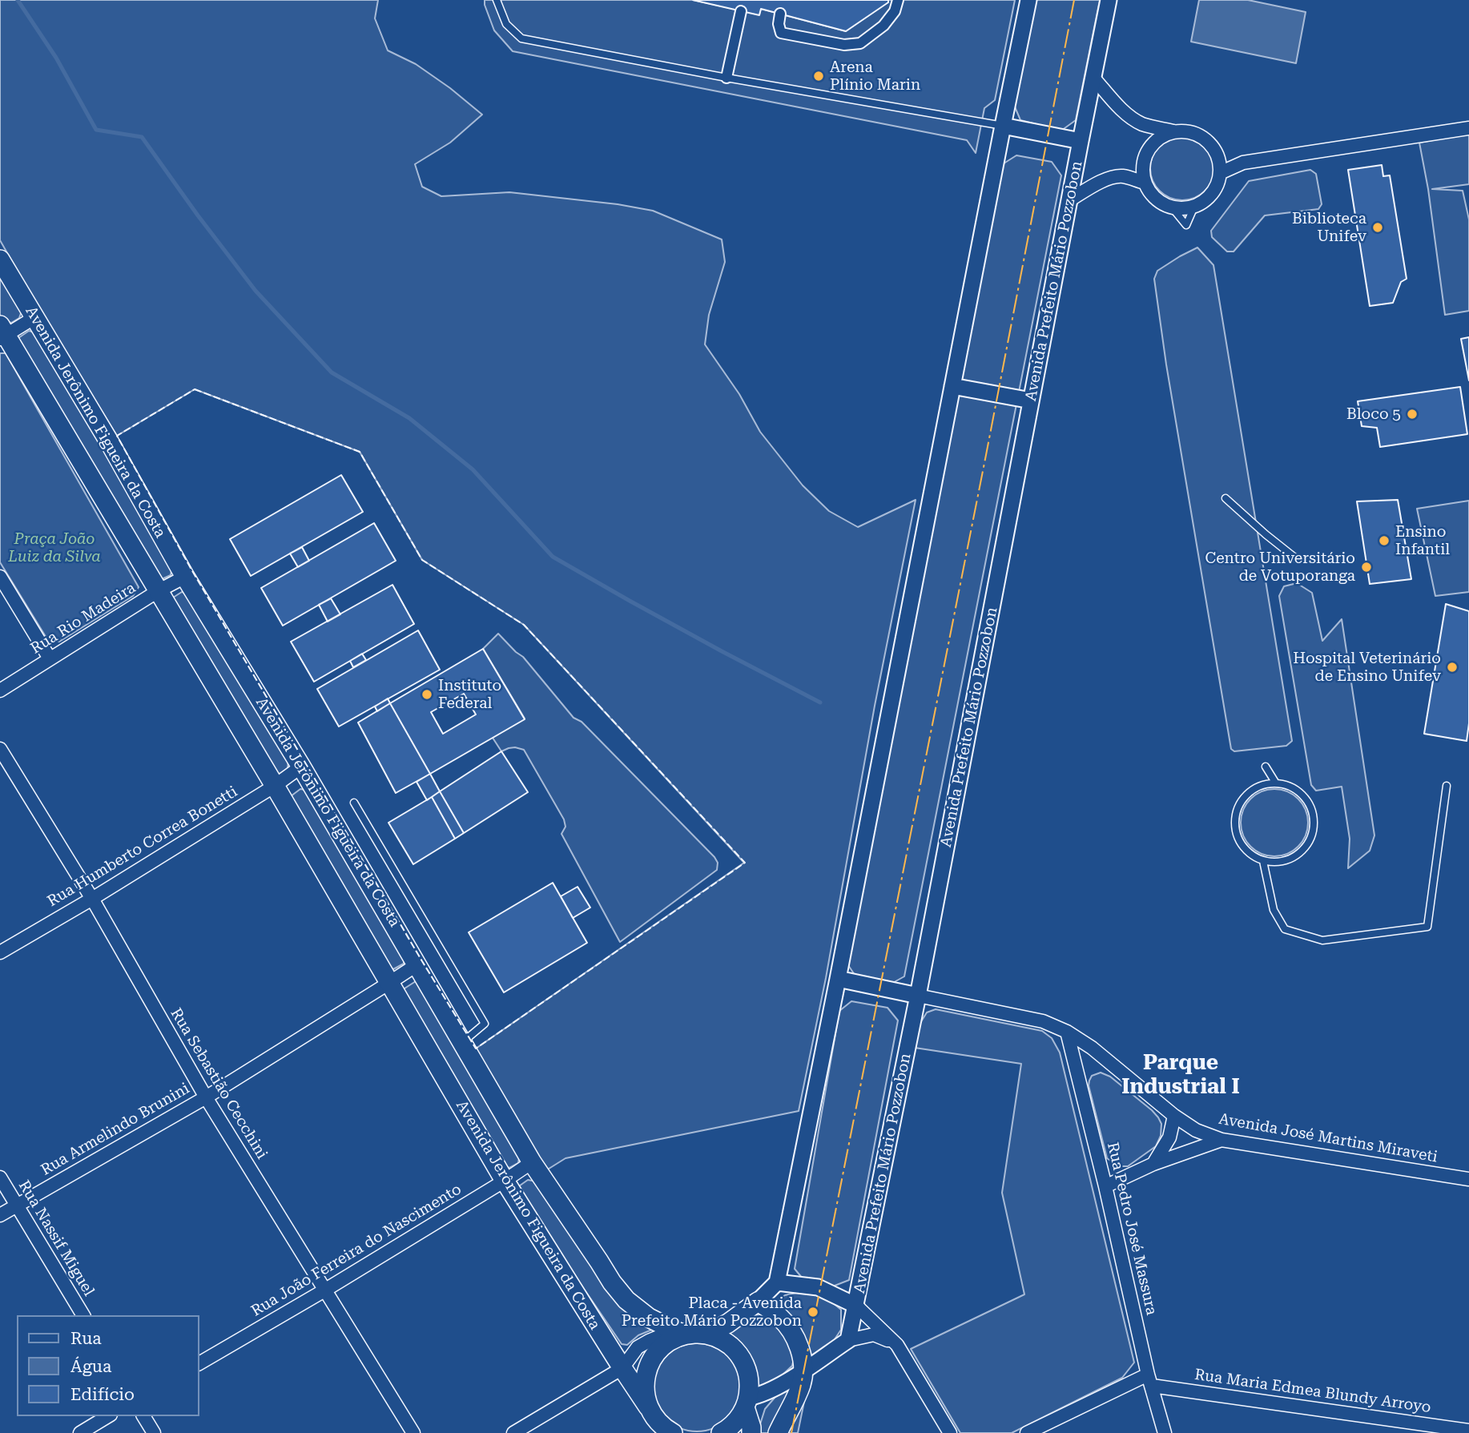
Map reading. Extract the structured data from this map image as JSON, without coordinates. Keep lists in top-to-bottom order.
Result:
{
  "streets": {
    "main road": ["Avenida Jerônimo Figueira da Costa"],
    "street": [
      "Avenida Prefeito Mário Pozzobon",
      "Rua Rio Madeira",
      "Rua Humberto Correa Bonetti",
      "Rua Sebastião Cecchini",
      "Rua Armelindo Brunini",
      "Avenida José Martins Miraveti",
      "Rua Pedro José Massura",
      "Rua Nassif Miguel",
      "Rua João Ferreira do Nascimento",
      "Rua Maria Edmea Blundy Arroyo"
    ]
  },
  "crossings": [
    ["Avenida Prefeito Mário Pozzobon", "Avenida José Martins Miraveti"],
    ["Avenida Jerônimo Figueira da Costa", "Rua Rio Madeira"],
    ["Avenida Jerônimo Figueira da Costa", "Rua Humberto Correa Bonetti"],
    ["Avenida Jerônimo Figueira da Costa", "Rua Armelindo Brunini"],
    ["Avenida Jerônimo Figueira da Costa", "Rua João Ferreira do Nascimento"],
    ["Rua Humberto Correa Bonetti", "Rua Sebastião Cecchini"],
    ["Rua Sebastião Cecchini", "Rua Armelindo Brunini"],
    ["Rua Sebastião Cecchini", "Rua João Ferreira do Nascimento"],
    ["Rua Armelindo Brunini", "Rua Nassif Miguel"],
    ["Avenida José Martins Miraveti", "Rua Pedro José Massura"],
    ["Rua Pedro José Massura", "Rua Maria Edmea Blundy Arroyo"]
  ],
  "districts": ["Parque Industrial I"],
  "parks": ["Praça João Luiz da Silva"],
  "places": [
    "Arena Plínio Marin",
    "Biblioteca Unifev",
    "Bloco 5",
    "Ensino Infantil",
    "Centro Universitário de Votuporanga",
    "Hospital Veterinário de Ensino Unifev",
    "Instituto Federal",
    "Placa - Avenida Prefeito Mário Pozzobon"
  ],
  "legend": ["Rua", "Água", "Edifício"]
}
